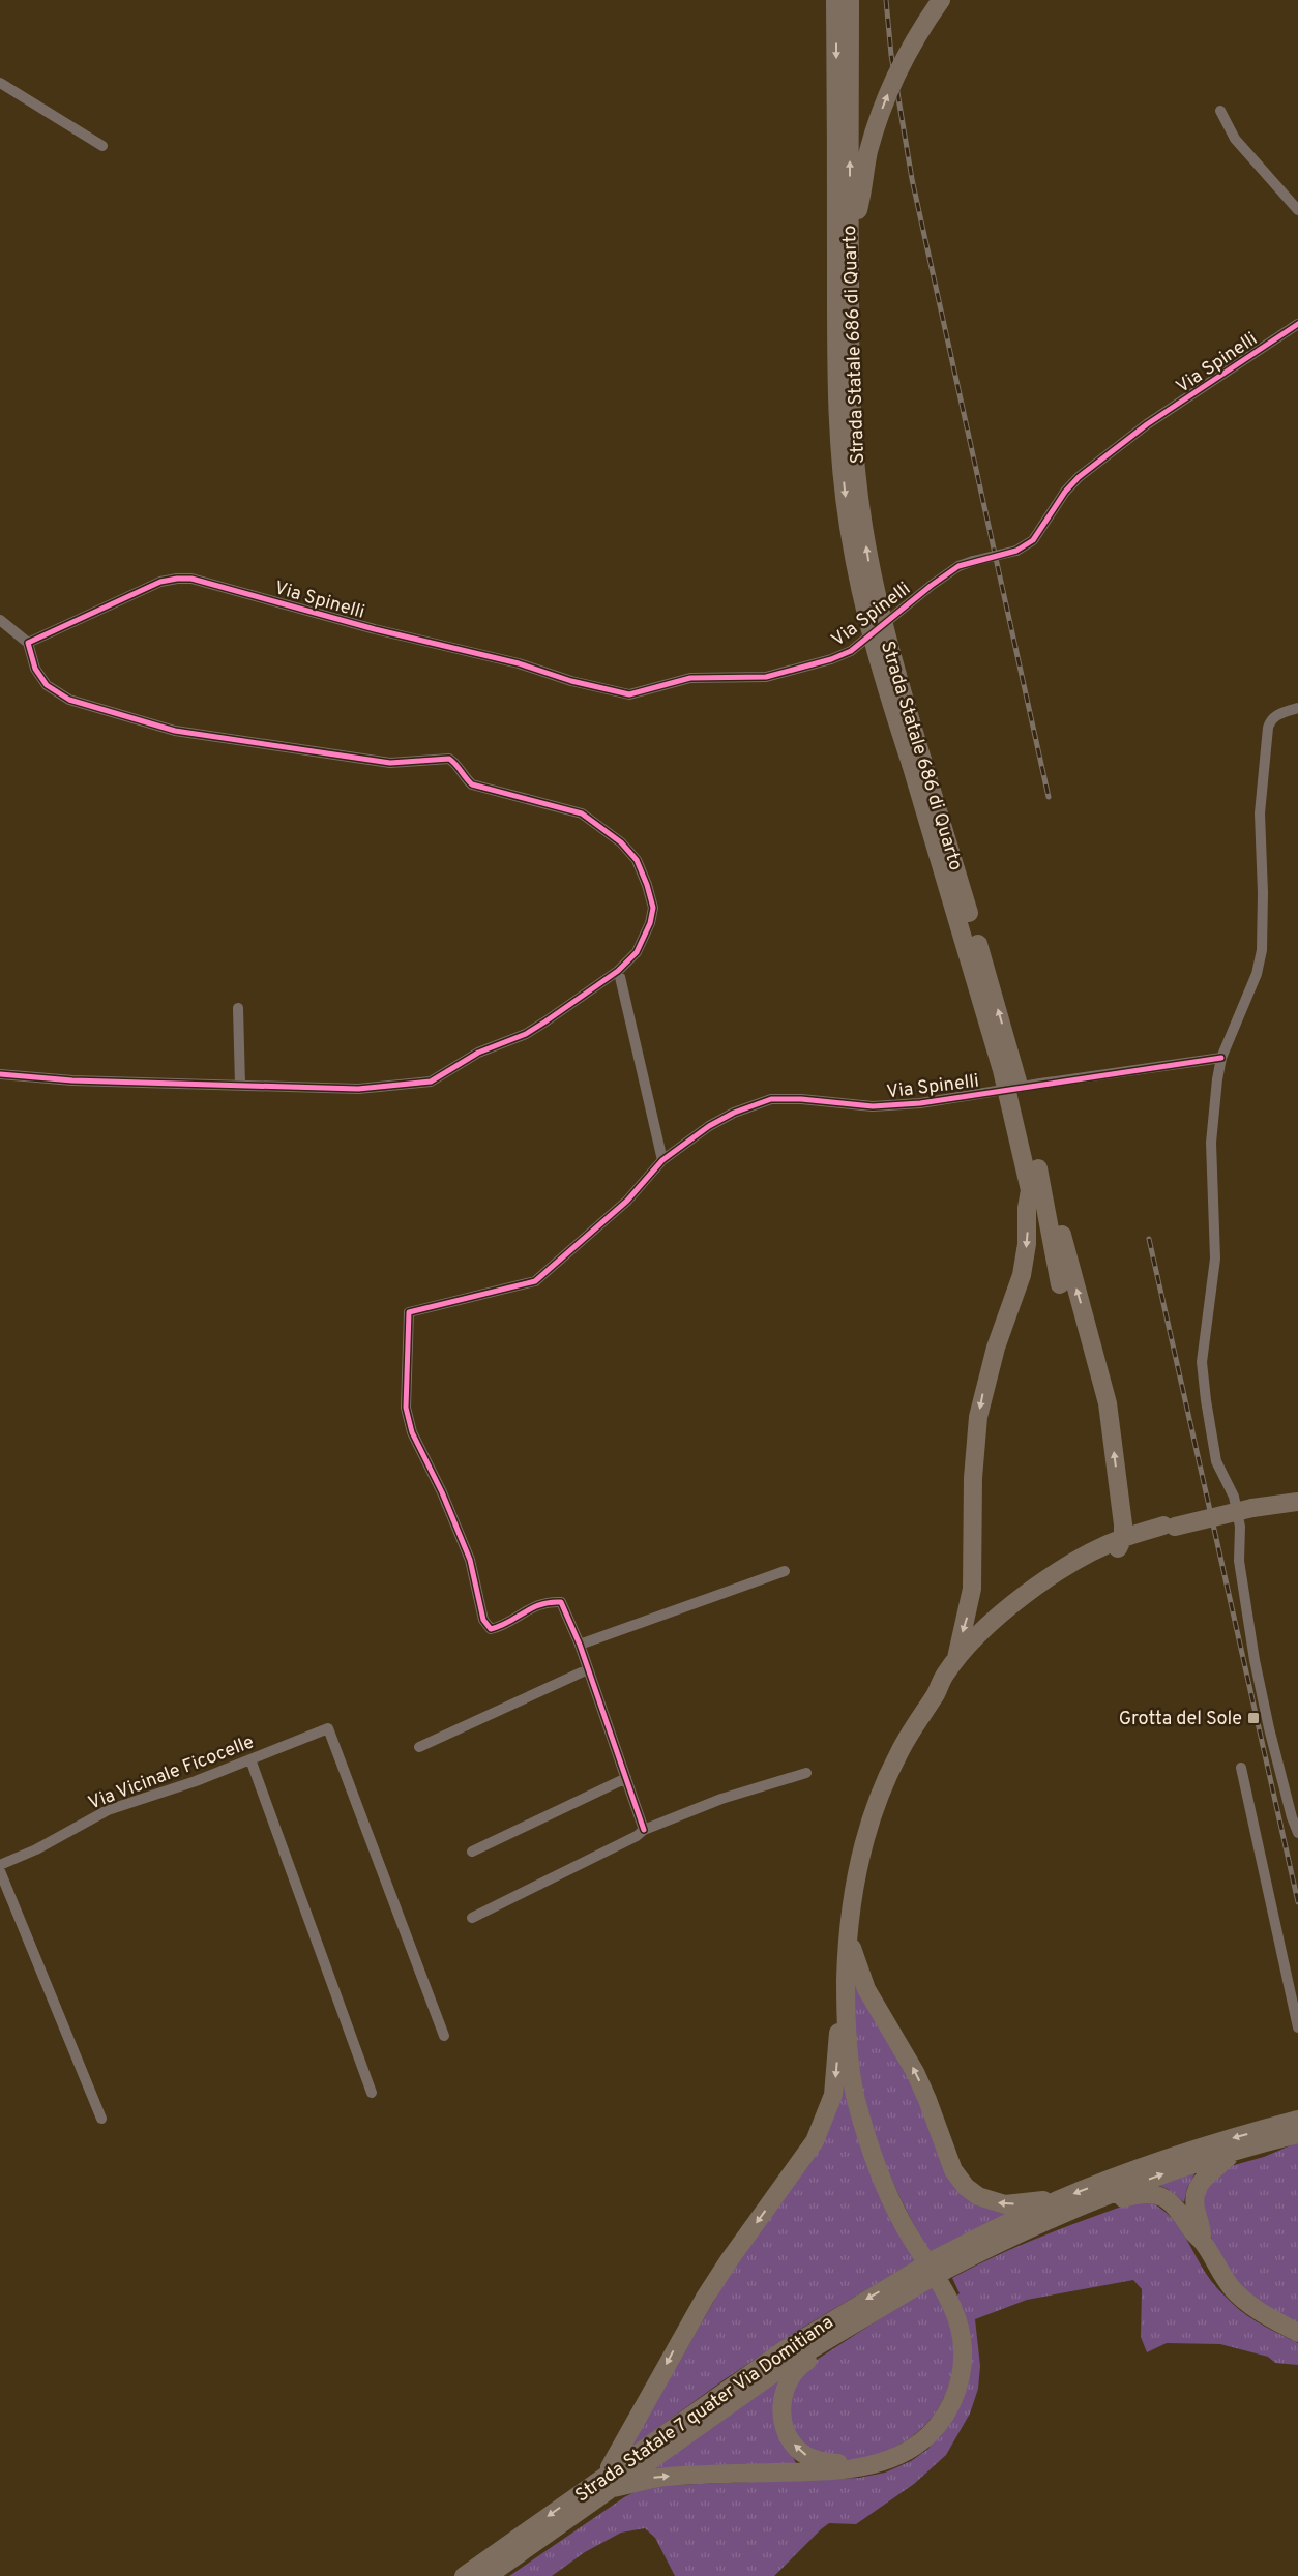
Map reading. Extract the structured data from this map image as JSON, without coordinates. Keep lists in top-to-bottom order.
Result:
{
  "streets": {
    "highway": ["Strada Statale 686 di Quarto", "Strada Statale 7 quater Via Domitiana"],
    "street": ["Via Spinelli", "Via Vicinale Ficocelle"]
  },
  "places": {
    "transit": ["Grotta del Sole"]
  }
}
